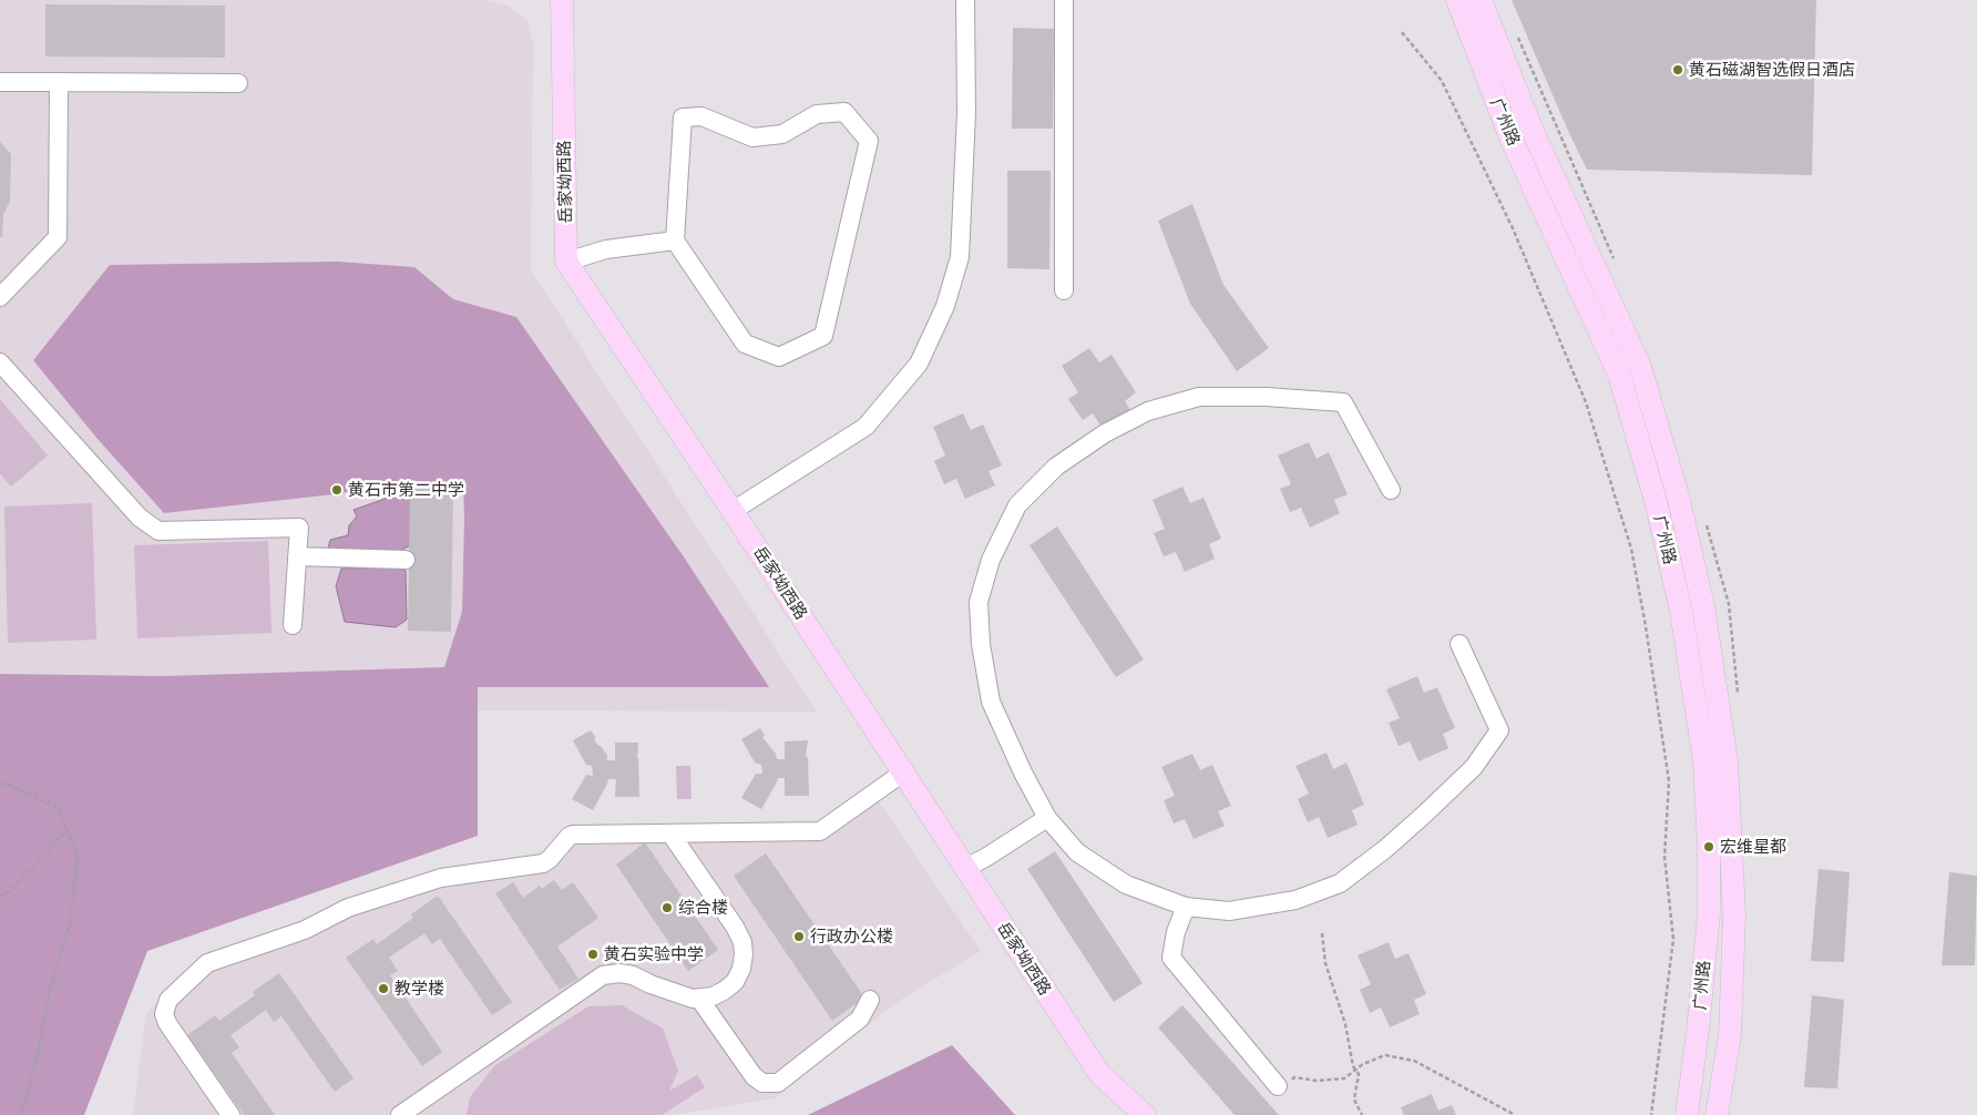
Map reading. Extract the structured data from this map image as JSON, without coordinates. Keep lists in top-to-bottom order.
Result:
{
  "streets": {
    "main road": ["广州路", "岳家坳西路"]
  },
  "places": [
    "黄石磁湖智选假日酒店",
    "黄石市第二中学",
    "宏维星都",
    "综合楼",
    "行政办公楼",
    "黄石实验中学",
    "教学楼"
  ]
}
